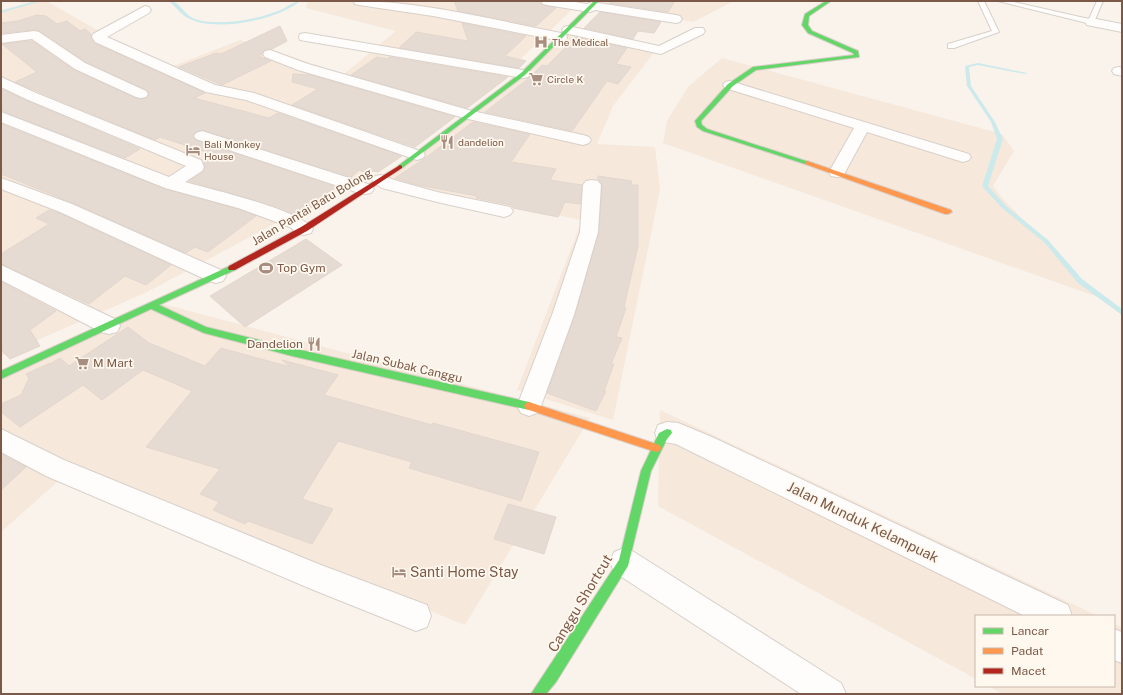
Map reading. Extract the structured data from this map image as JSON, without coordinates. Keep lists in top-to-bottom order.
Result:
{
  "streets": {
    "street": [
      "Jalan Pantai Batu Bolong",
      "Jalan Subak Canggu",
      "Jalan Munduk Kelampuak",
      "Canggu Shortcut"
    ]
  },
  "crossings": [
    ["Jalan Pantai Batu Bolong", "Jalan Subak Canggu"],
    ["Jalan Subak Canggu", "Jalan Munduk Kelampuak"],
    ["Jalan Subak Canggu", "Canggu Shortcut"],
    ["Jalan Munduk Kelampuak", "Canggu Shortcut"]
  ],
  "places": {
    "hospital": ["The Medical"],
    "supermarket": ["Circle K", "M Mart"],
    "restaurant": ["dandelion", "Dandelion"],
    "hotel": ["Bali Monkey House", "Santi Home Stay"],
    "sports": ["Top Gym"]
  },
  "legend": ["Lancar", "Padat", "Macet"]
}
